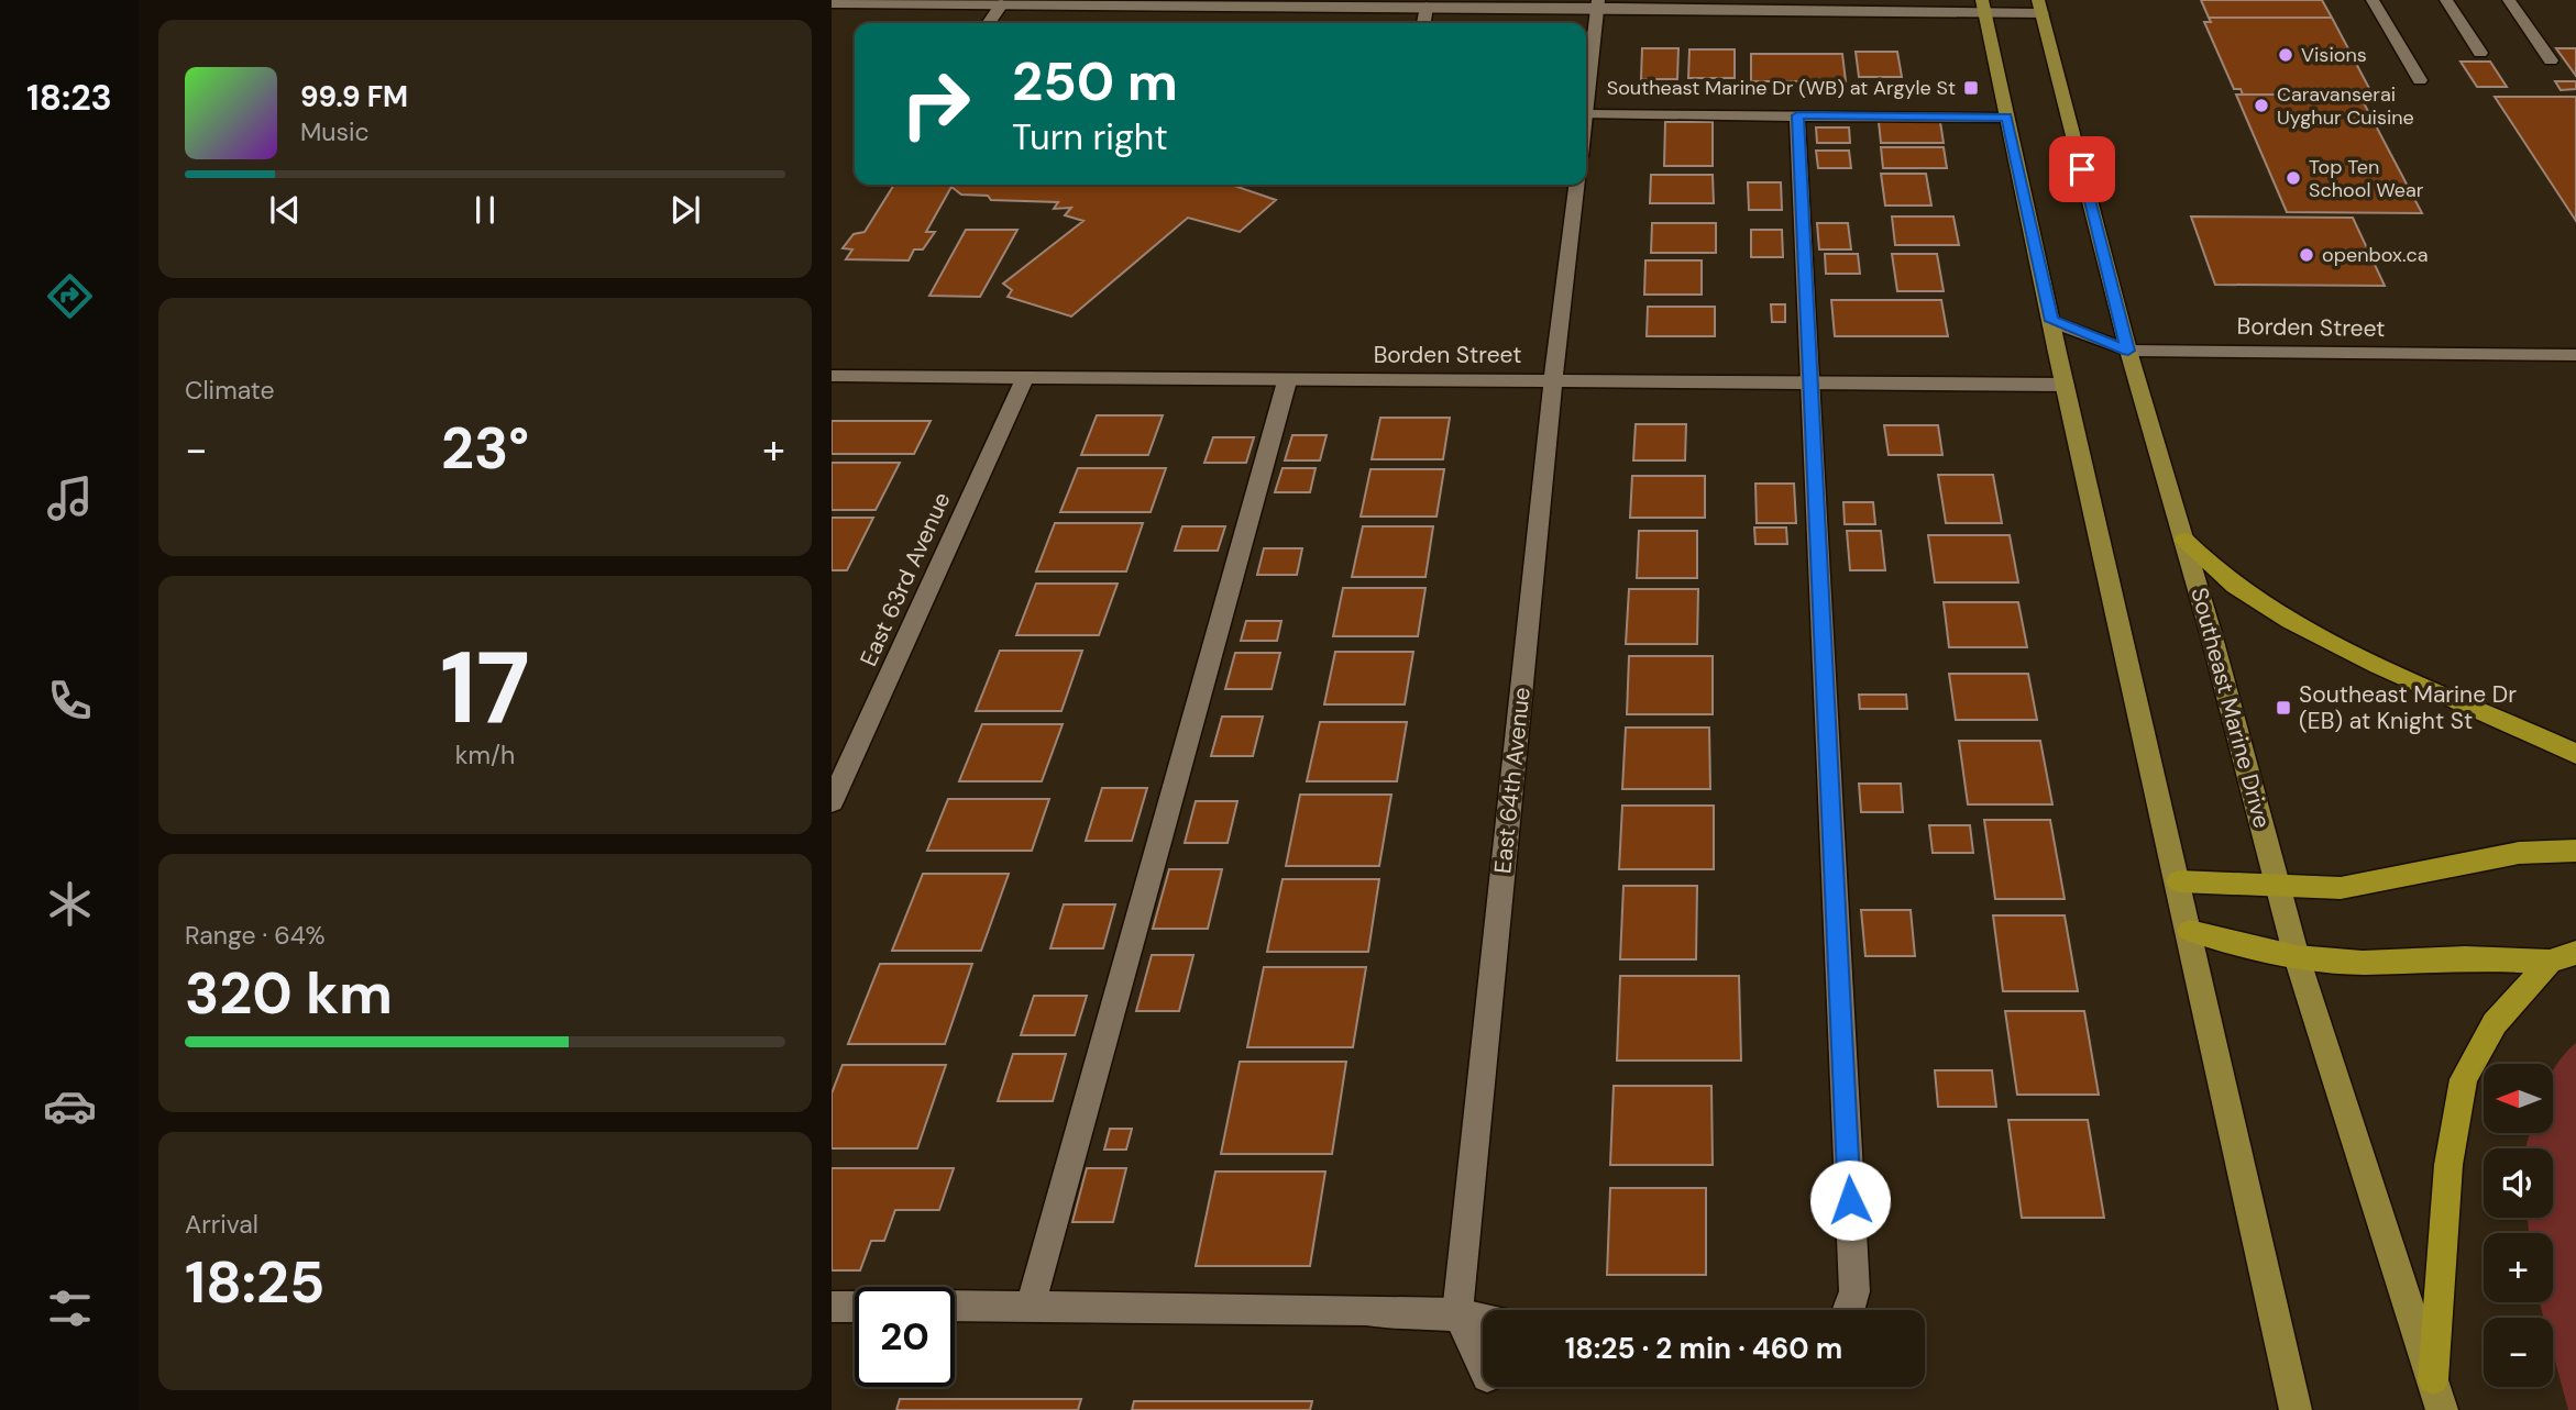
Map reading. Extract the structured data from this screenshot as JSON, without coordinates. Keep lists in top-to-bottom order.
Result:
{
  "streets": {
    "main road": ["Southeast Marine Drive"],
    "street": ["Borden Street", "East 63rd Avenue", "East 64th Avenue"]
  },
  "crossings": [
    ["Borden Street", "East 63rd Avenue"],
    ["Borden Street", "Southeast Marine Drive"],
    ["Borden Street", "East 64th Avenue"]
  ],
  "places": {
    "other": [
      "Visions",
      "Caravanserai Uyghur Cuisine",
      "Top Ten School Wear",
      "openbox.ca"
    ],
    "transit": ["Southeast Marine Dr (WB) at Argyle St", "Southeast Marine Dr (EB) at Knight St"]
  },
  "north": "left",
  "page": {
    "tabs": "18:23",
    "turn": ["250 m", "Turn right"],
    "song": ["99.9 FM", "Music"],
    "tile": [
      "Climate",
      ["17", "km/h"],
      ["Range · 64%", "320 km"],
      ["Arrival", "18:25"]
    ],
    "heat": ["−", "23°", "+"],
    "map_buttons": ["+", "−"],
    "limit": "20",
    "trip": "18:25 · 2 min · 460 m"
  }
}
